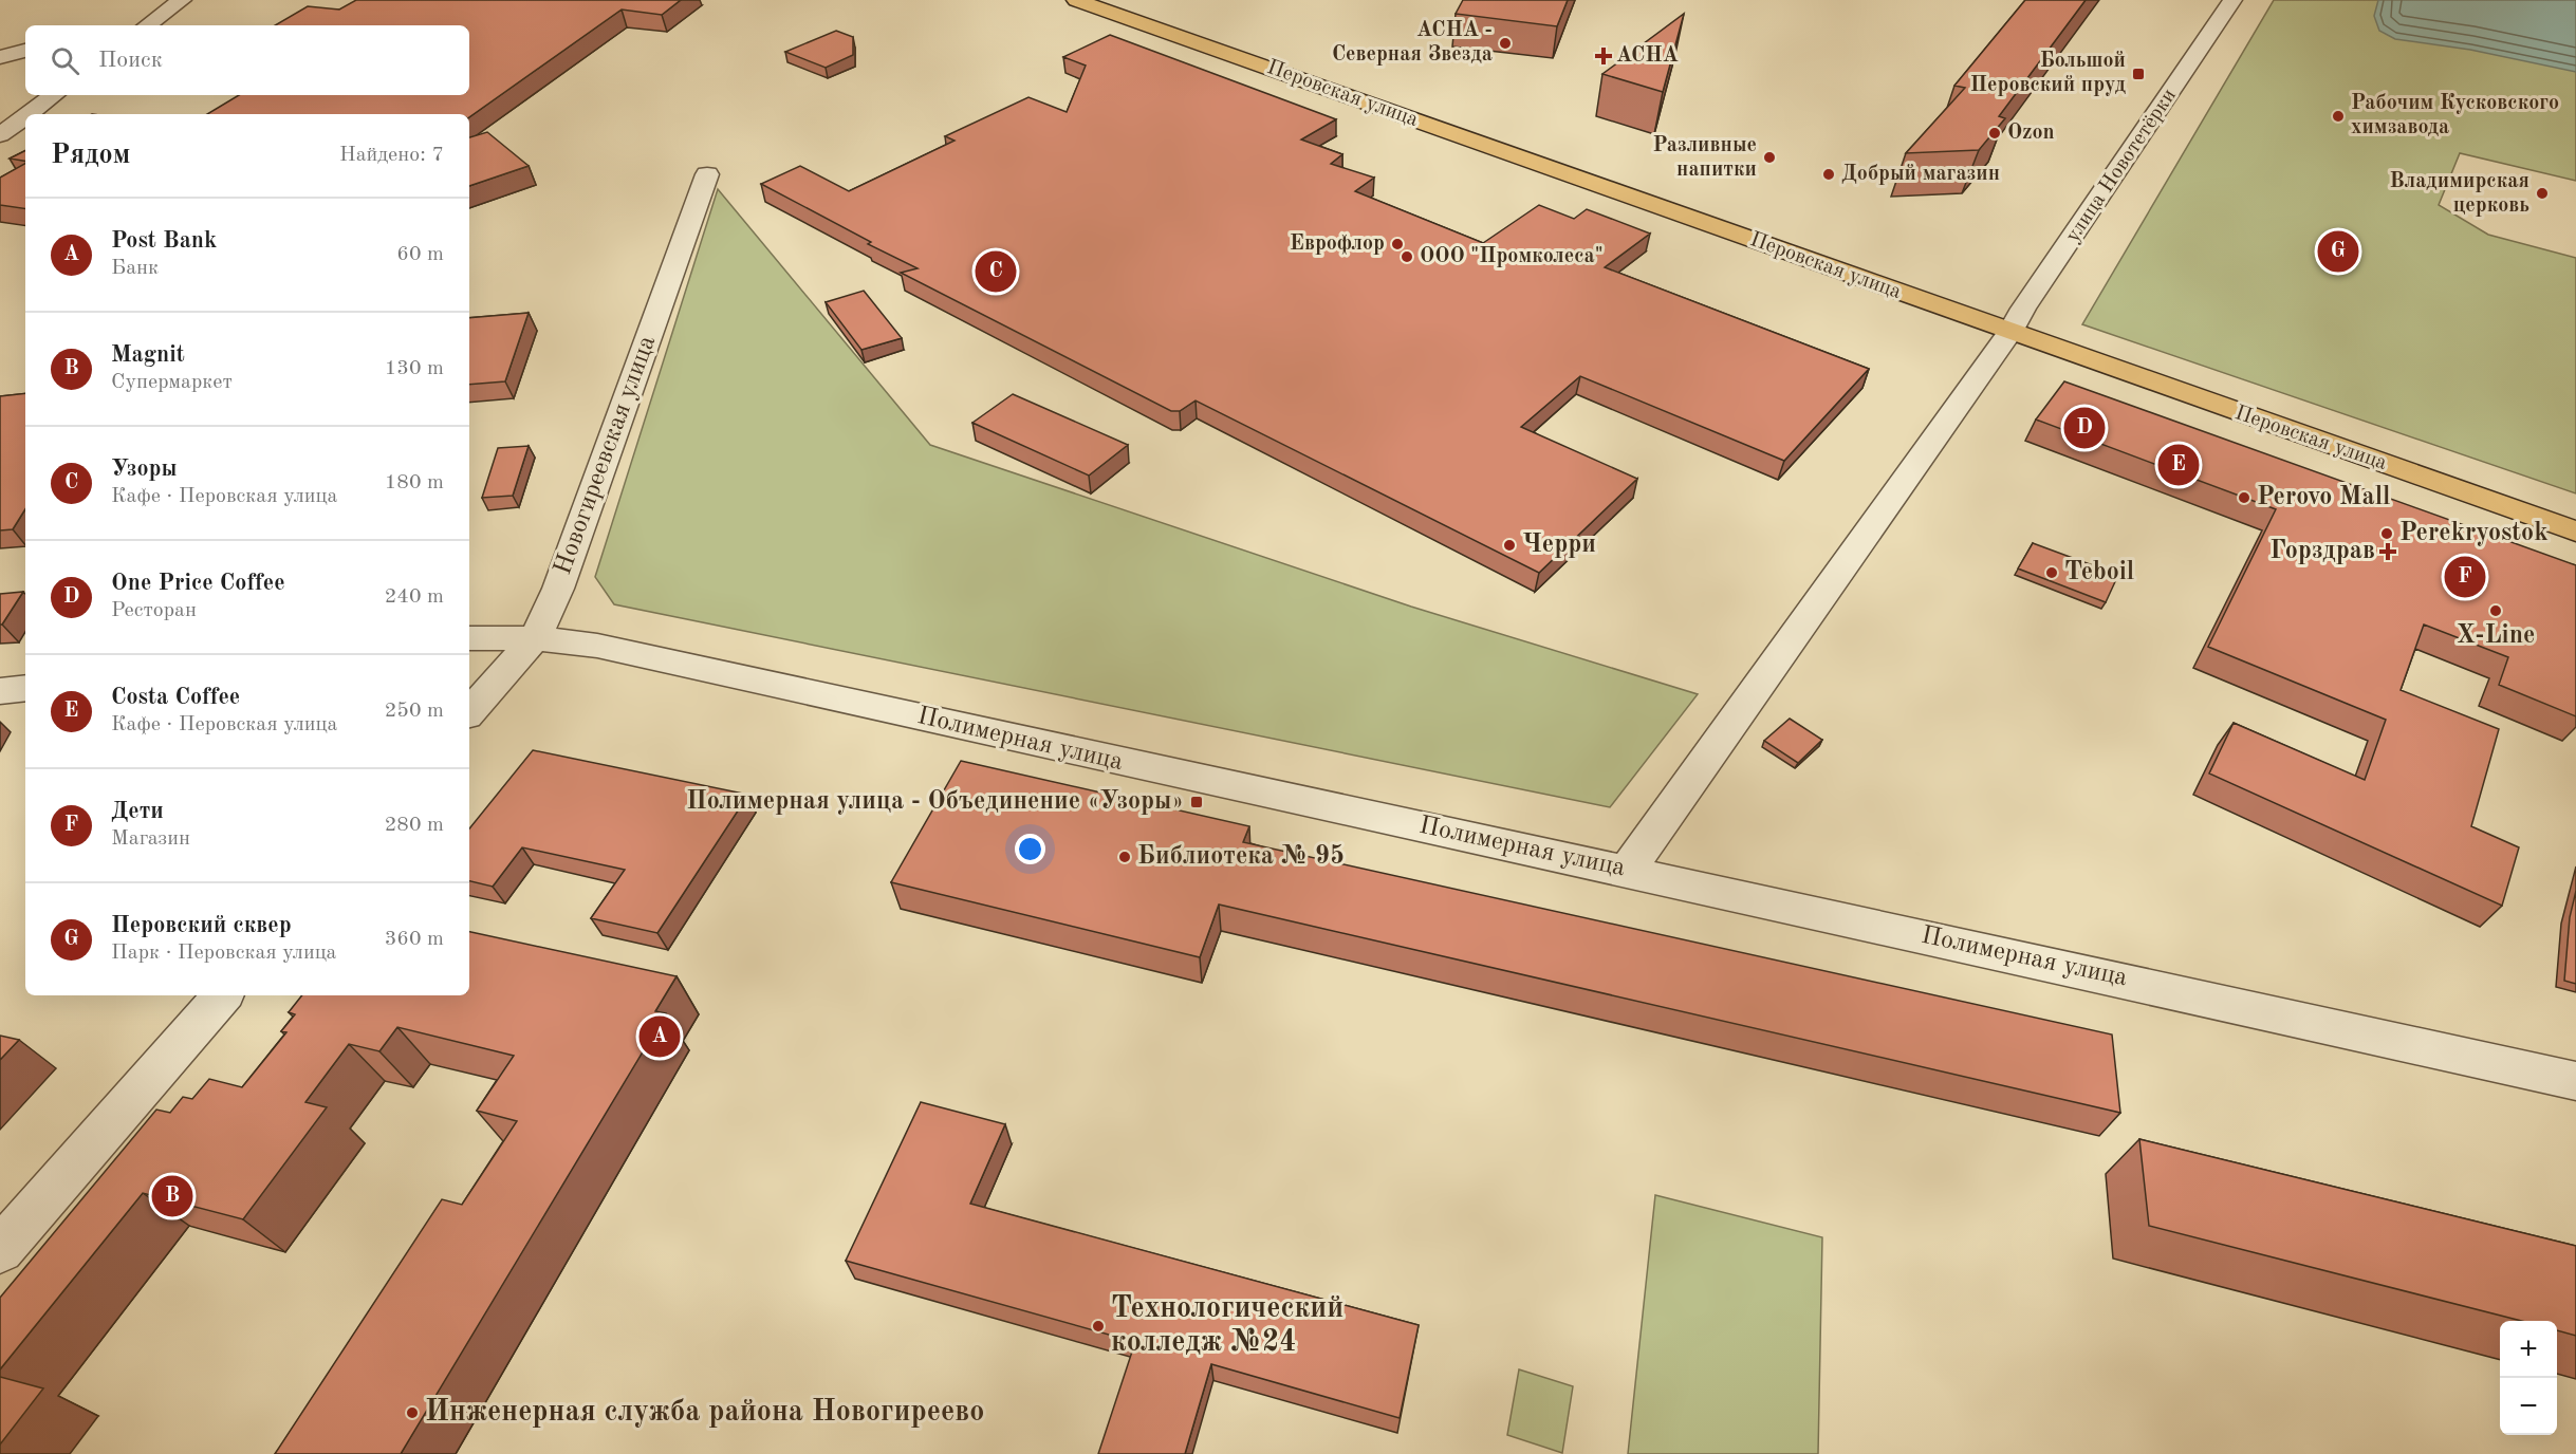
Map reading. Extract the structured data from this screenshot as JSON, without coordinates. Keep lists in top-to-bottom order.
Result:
{
  "streets": {
    "main road": ["Перовская улица"],
    "street": ["улица Новотетёрки", "Новогиреевская улица", "Полимерная улица"]
  },
  "crossings": [
    ["Перовская улица", "улица Новотетёрки"],
    ["улица Новотетёрки", "Полимерная улица"],
    ["Новогиреевская улица", "Полимерная улица"]
  ],
  "places": {
    "other": [
      "АСНА - Северная Звезда",
      "Рабочим Кусковского химзавода",
      "Ozon",
      "Разливные напитки",
      "Добрый магазин",
      "Владимирская церковь",
      "Еврофлор",
      "ООО \"Промколеса\"",
      "Perovo Mall",
      "Perekryostok",
      "Черри",
      "Teboil",
      "X-Line",
      "Библиотека № 95",
      "Технологический колледж №24",
      "Инженерная служба района Новогиреево"
    ],
    "health": ["АСНА", "Горздрав"],
    "transit": ["Большой Перовский пруд", "Полимерная улица - Объединение «Узоры»"]
  },
  "page": {
    "search": "Поиск",
    "heading": ["Рядом", "Найдено: 7"],
    "list": [
      {
        "mark": "A",
        "name": "Post Bank",
        "note": "Банк",
        "value": "60 m"
      },
      {
        "mark": "B",
        "name": "Magnit",
        "note": "Супермаркет",
        "value": "130 m"
      },
      {
        "mark": "C",
        "name": "Узоры",
        "note": "Кафе · Перовская улица",
        "value": "180 m"
      },
      {
        "mark": "D",
        "name": "One Price Coffee",
        "note": "Ресторан",
        "value": "240 m"
      },
      {
        "mark": "E",
        "name": "Costa Coffee",
        "note": "Кафе · Перовская улица",
        "value": "250 m"
      },
      {
        "mark": "F",
        "name": "Дети",
        "note": "Магазин",
        "value": "280 m"
      },
      {
        "mark": "G",
        "name": "Перовский сквер",
        "note": "Парк · Перовская улица",
        "value": "360 m"
      }
    ],
    "pins": [
      "G",
      "C",
      "D",
      "E",
      "F",
      "A",
      "B"
    ],
    "map_buttons": ["+", "−"]
  }
}
